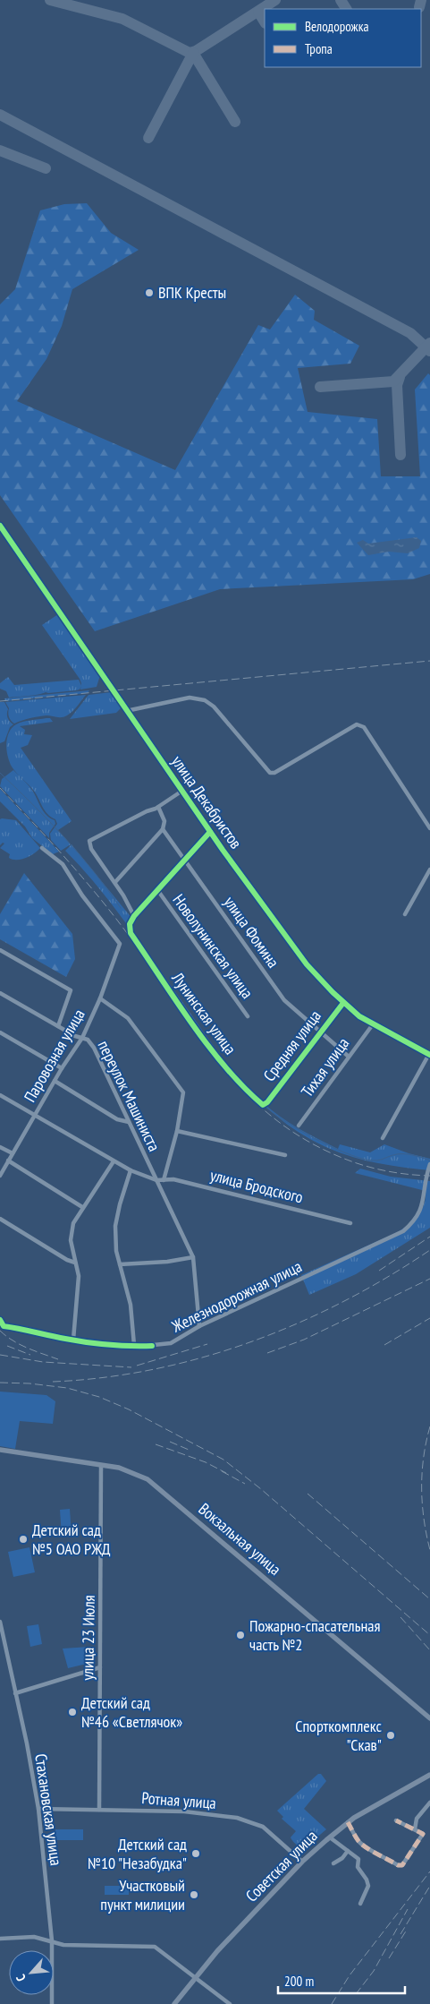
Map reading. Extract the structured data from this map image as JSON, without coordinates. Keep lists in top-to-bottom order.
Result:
{
  "streets": {
    "street": [
      "улица Декабристов",
      "улица Фомина",
      "Новолунинская улица",
      "Лунинская улица",
      "Средняя улица",
      "Паровозная улица",
      "Тихая улица",
      "переулок Машиниста",
      "улица Бродского",
      "Железнодорожная улица",
      "Вокзальная улица",
      "улица 23 Июля",
      "Ротная улица",
      "Стахановская улица",
      "Советская улица"
    ]
  },
  "crossings": [
    ["улица Декабристов", "Средняя улица"],
    ["улица Декабристов", "Тихая улица"],
    ["улица Фомина", "Средняя улица"],
    ["улица Фомина", "Тихая улица"],
    ["Лунинская улица", "Средняя улица"],
    ["Паровозная улица", "переулок Машиниста"],
    ["переулок Машиниста", "улица Бродского"],
    ["Вокзальная улица", "улица 23 Июля"],
    ["улица 23 Июля", "Ротная улица"],
    ["Ротная улица", "Стахановская улица"],
    ["Ротная улица", "Советская улица"]
  ],
  "places": [
    "ВПК Кресты",
    "Детский сад №5 ОАО РЖД",
    "Пожарно-спасательная часть №2",
    "Детский сад №46 «Светлячок»",
    "Спорткомплекс \"Скав\"",
    "Детский сад №10 \"Незабудка\"",
    "Участковый пункт милиции"
  ],
  "legend": ["Велодорожка", "Тропа"],
  "scale_bar": "200 m",
  "north": "bottom left"
}
